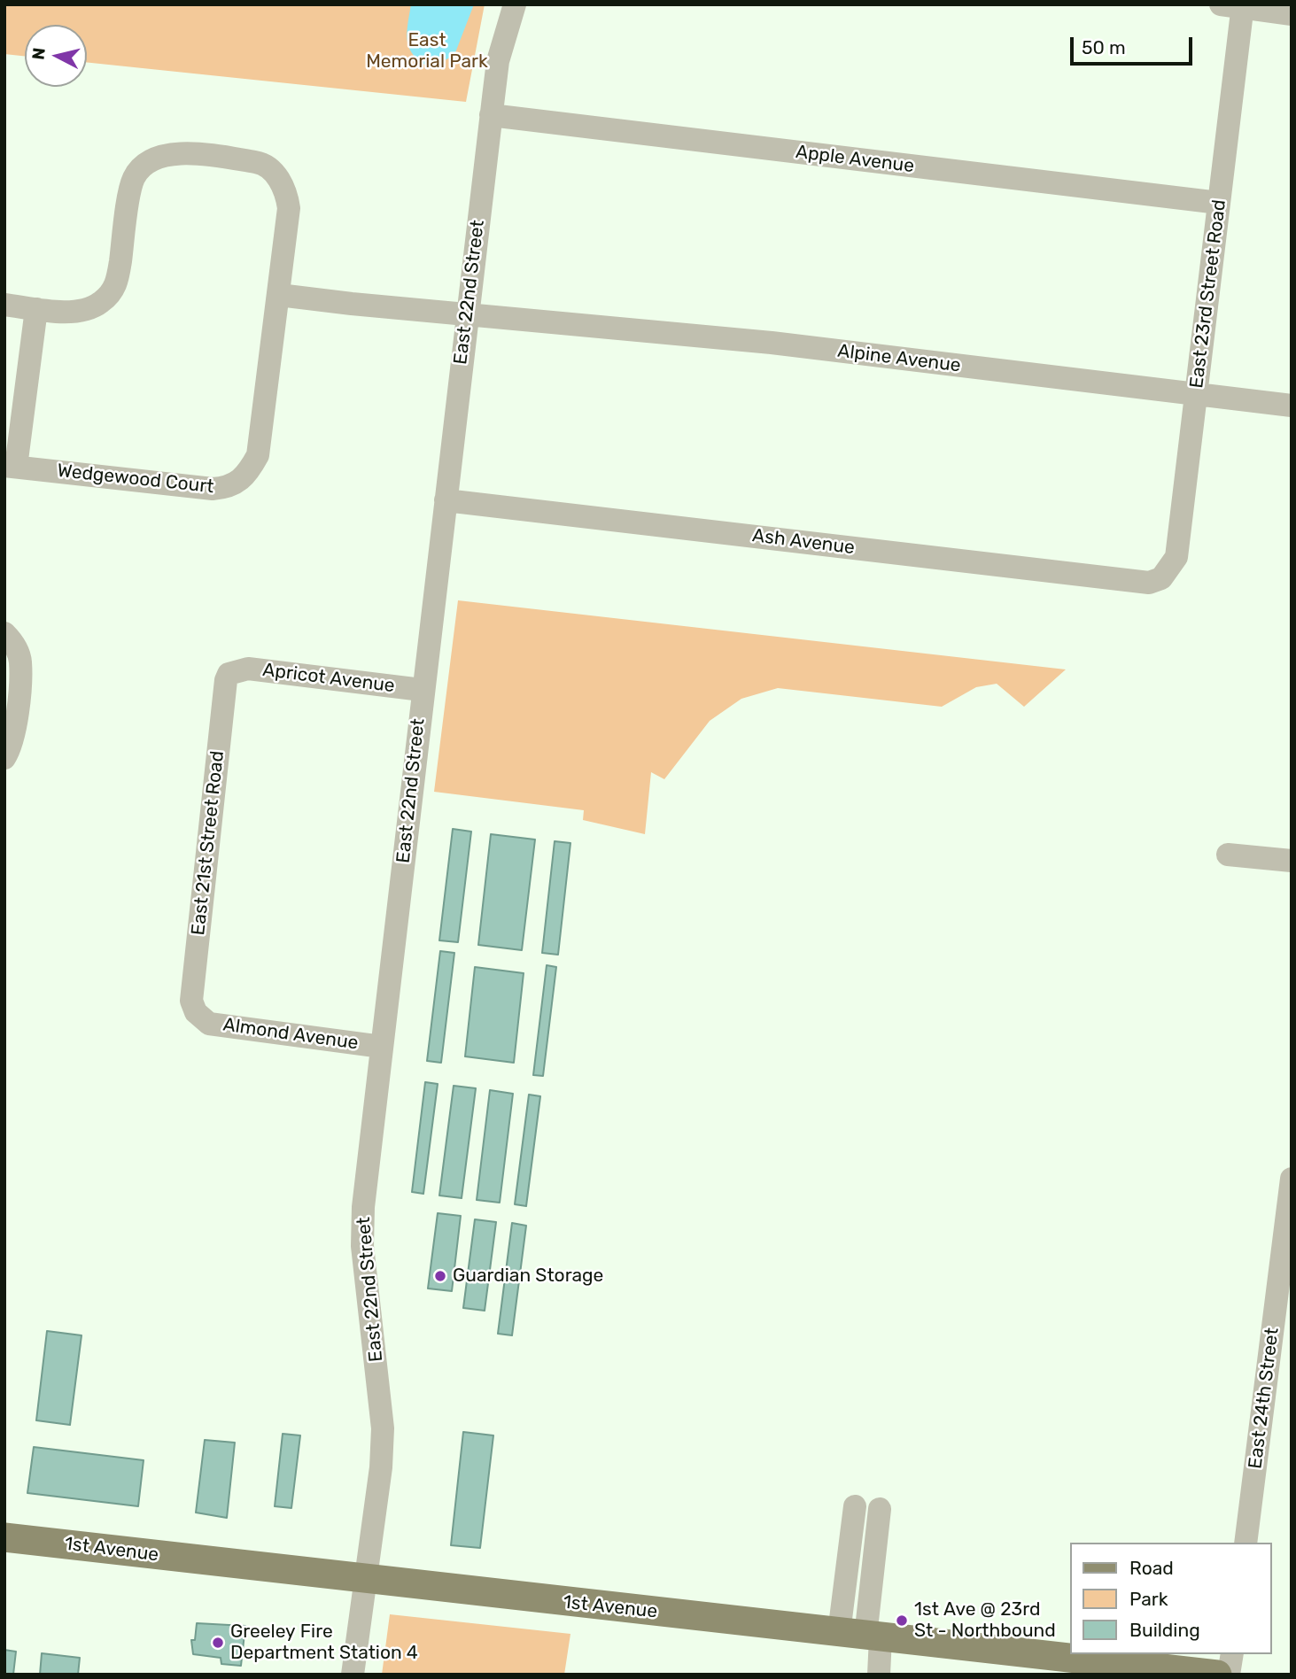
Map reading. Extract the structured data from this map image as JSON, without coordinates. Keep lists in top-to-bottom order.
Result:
{
  "streets": {
    "main road": ["1st Avenue"],
    "street": [
      "Apple Avenue",
      "East 22nd Street",
      "East 23rd Street Road",
      "Alpine Avenue",
      "Wedgewood Court",
      "Ash Avenue",
      "Apricot Avenue",
      "East 21st Street Road",
      "Almond Avenue",
      "East 24th Street"
    ]
  },
  "crossings": [
    ["Apple Avenue", "East 22nd Street"],
    ["Apple Avenue", "East 23rd Street Road"],
    ["East 22nd Street", "Alpine Avenue"],
    ["East 22nd Street", "Ash Avenue"],
    ["East 22nd Street", "Apricot Avenue"],
    ["East 22nd Street", "Almond Avenue"],
    ["East 22nd Street", "1st Avenue"],
    ["East 23rd Street Road", "Alpine Avenue"],
    ["East 23rd Street Road", "Ash Avenue"],
    ["Apricot Avenue", "East 21st Street Road"],
    ["East 21st Street Road", "Almond Avenue"]
  ],
  "parks": ["East Memorial Park"],
  "places": ["Guardian Storage", "1st Ave @ 23rd St - Northbound", "Greeley Fire Department Station 4"],
  "legend": ["Road", "Park", "Building"],
  "scale_bar": "50 m",
  "north": "left"
}
